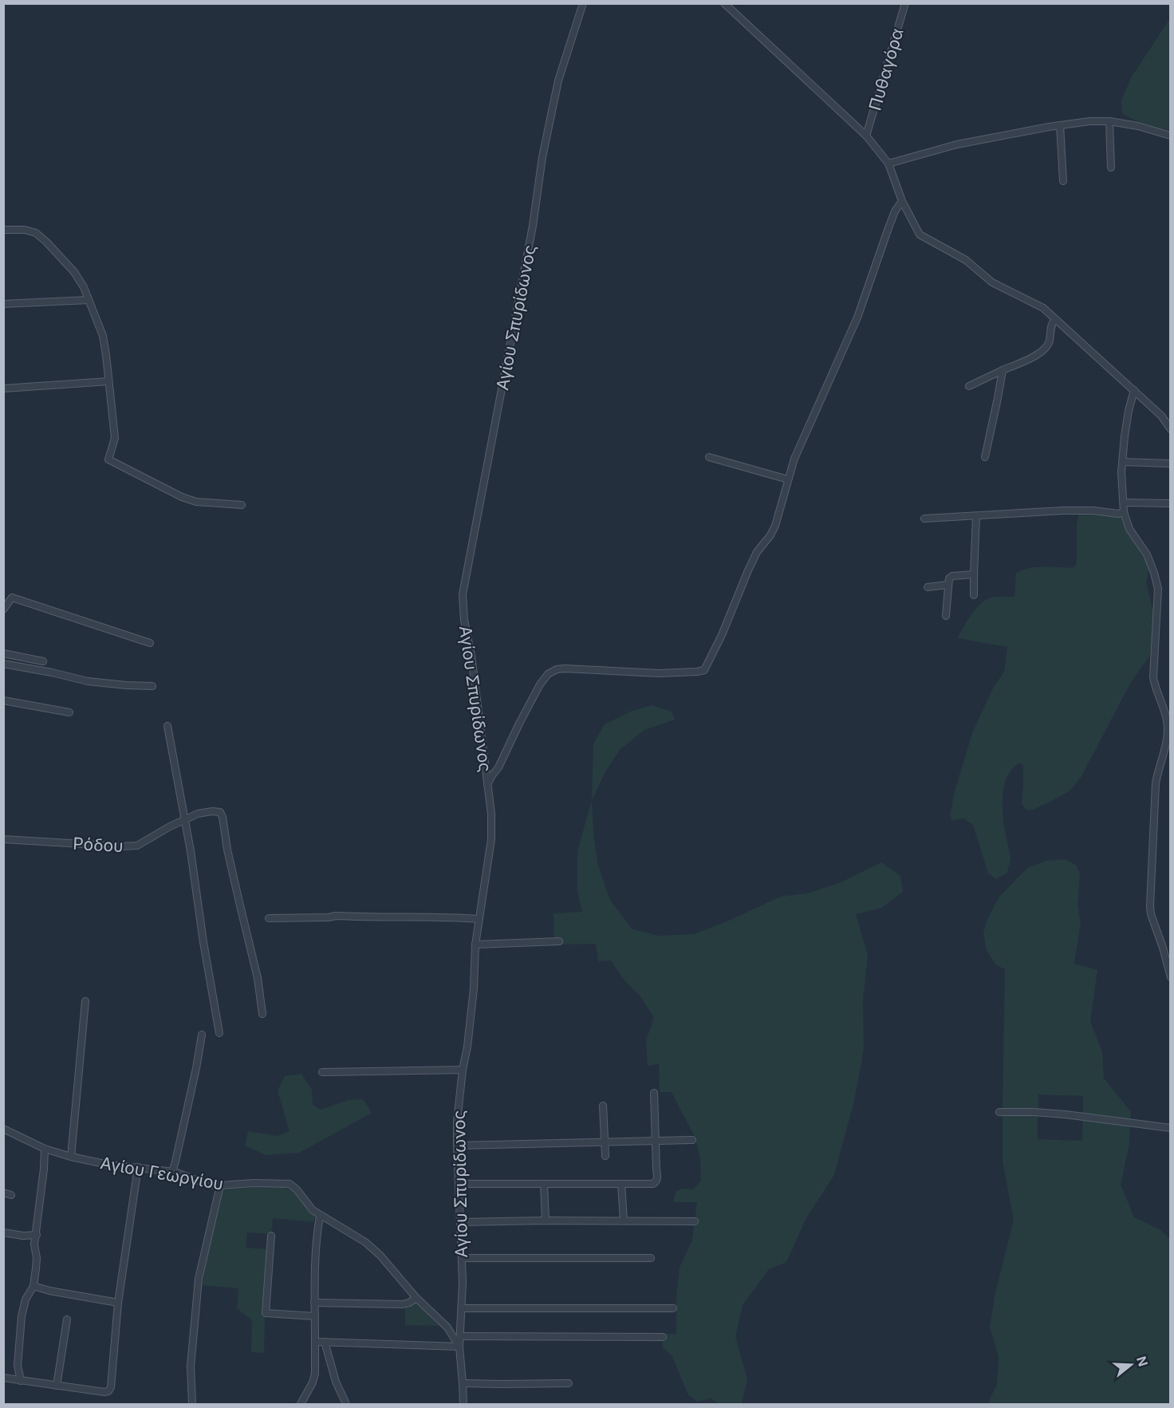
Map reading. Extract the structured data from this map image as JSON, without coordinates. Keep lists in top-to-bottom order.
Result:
{
  "streets": {
    "street": [
      "Πυθαγόρα",
      "Αγίου Σπυρίδωνος",
      "Ρόδου",
      "Αγίου Γεωργίου"
    ]
  },
  "crossings": [
    ["Αγίου Σπυρίδωνος", "Αγίου Γεωργίου"]
  ],
  "north": "right"
}
